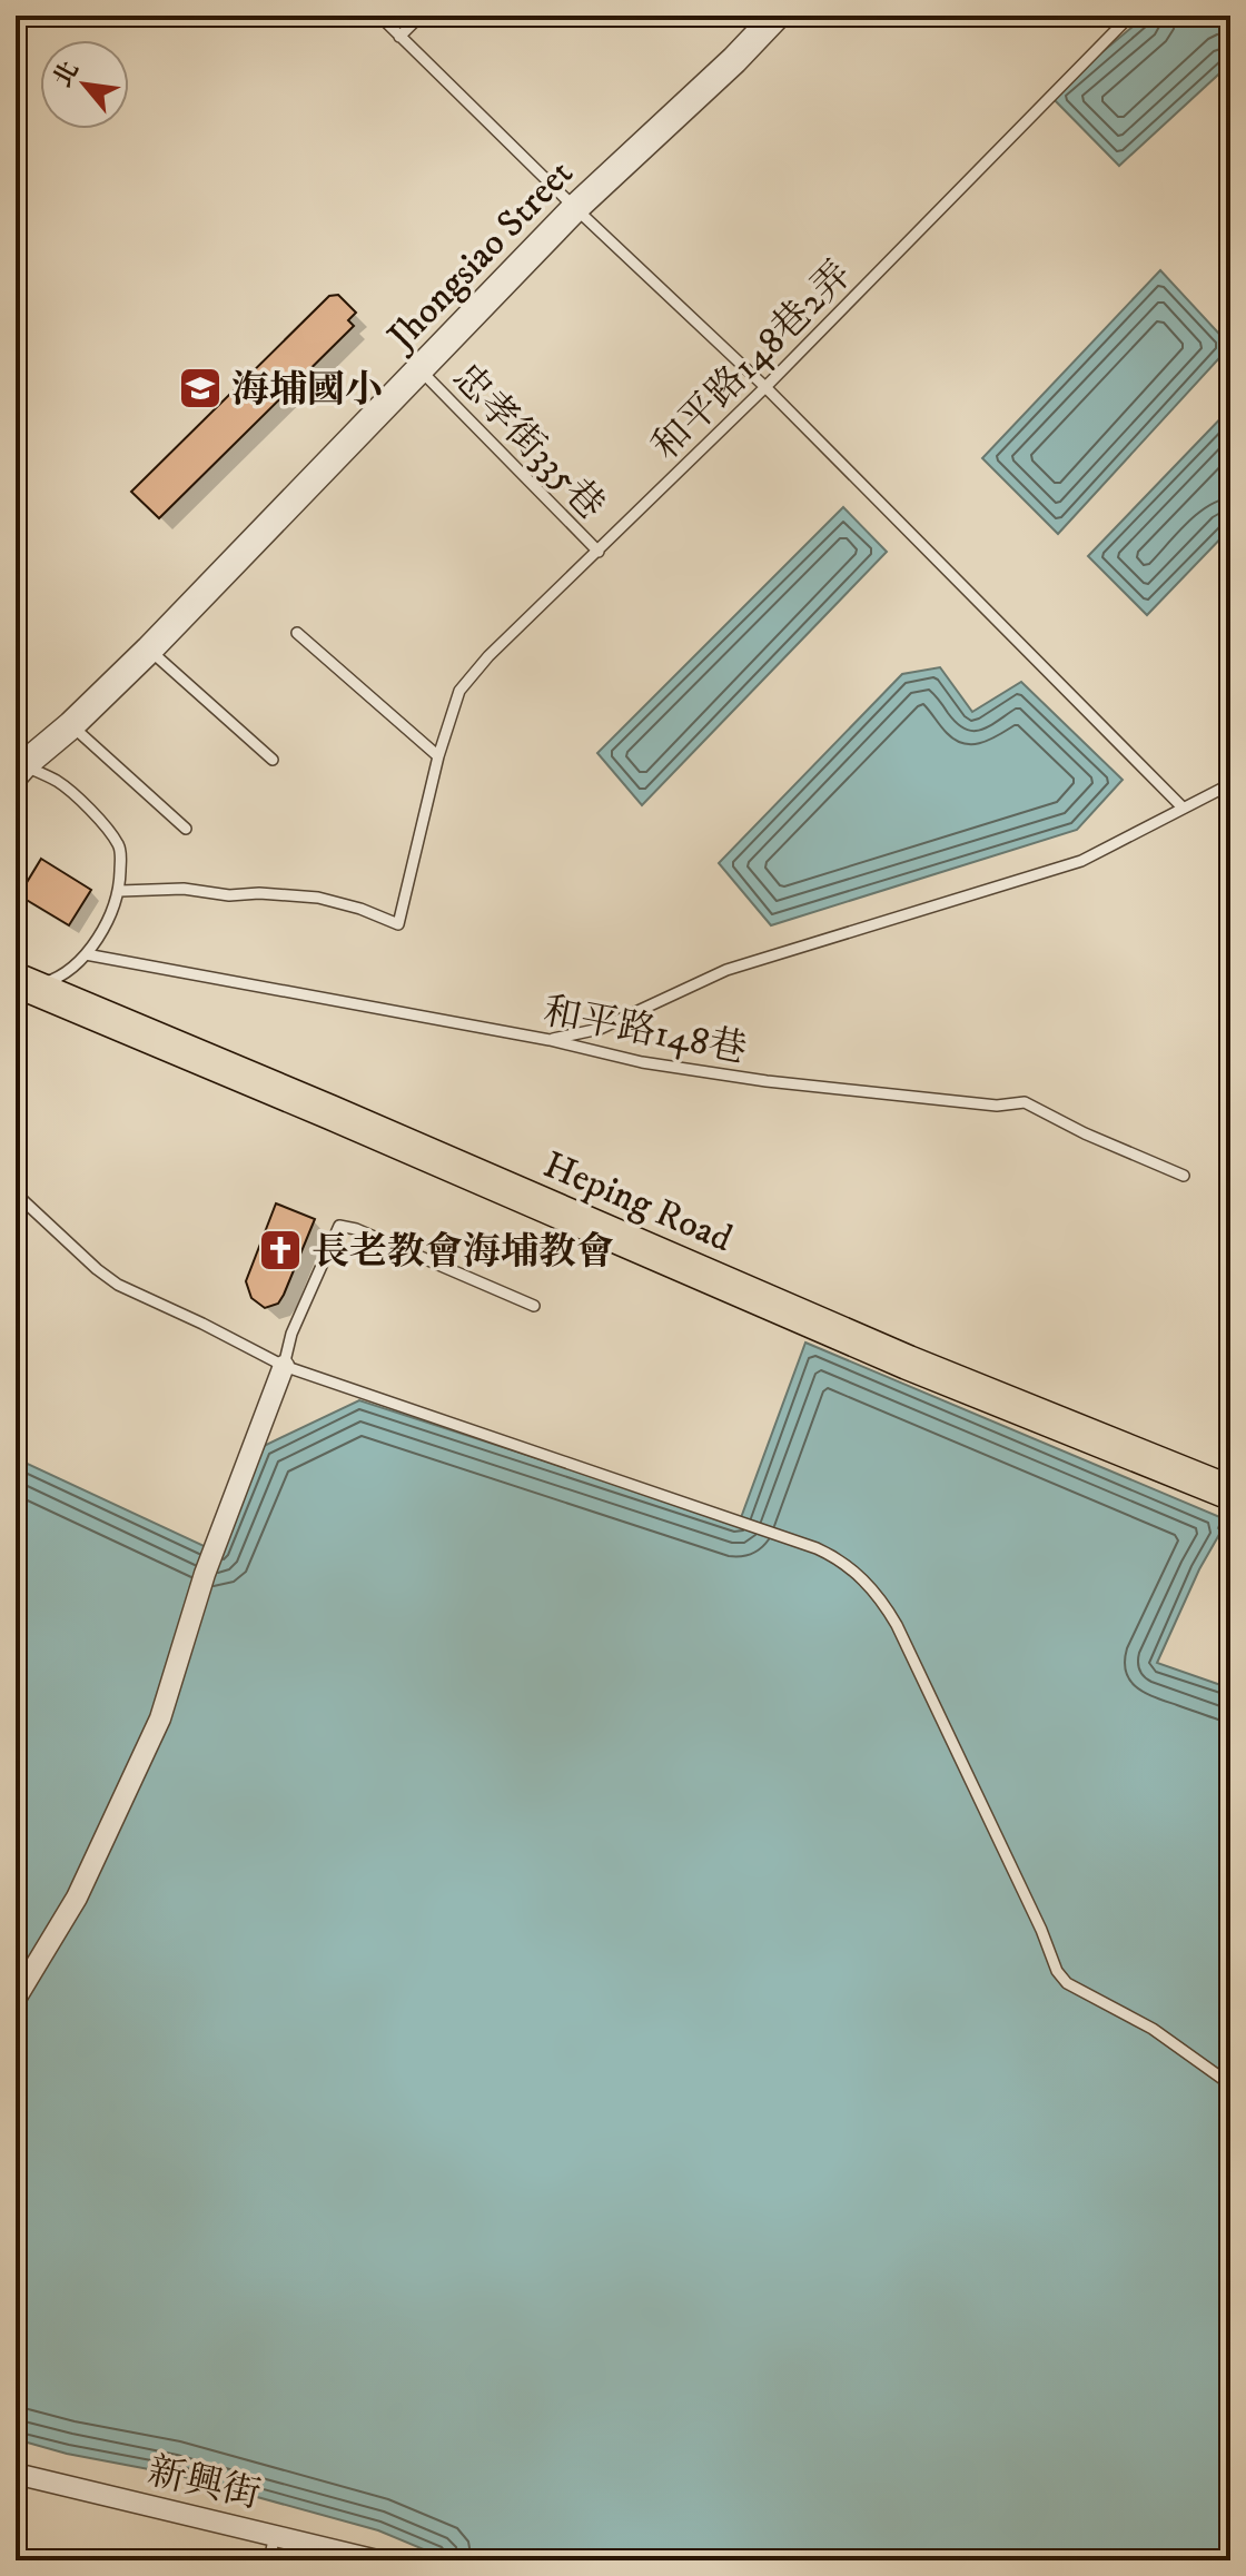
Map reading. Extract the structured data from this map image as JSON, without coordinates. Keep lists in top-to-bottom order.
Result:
{
  "streets": {
    "main road": ["Heping Road"],
    "street": ["Jhongsiao Street", "新興街"],
    "lane": ["和平路148巷2弄", "忠孝街335巷", "和平路148巷"]
  },
  "crossings": [
    ["Jhongsiao Street", "忠孝街335巷"],
    ["和平路148巷2弄", "忠孝街335巷"]
  ],
  "places": {
    "school or university": ["海埔國小"],
    "church": ["長老教會海埔教會"]
  },
  "north": "top left"
}
